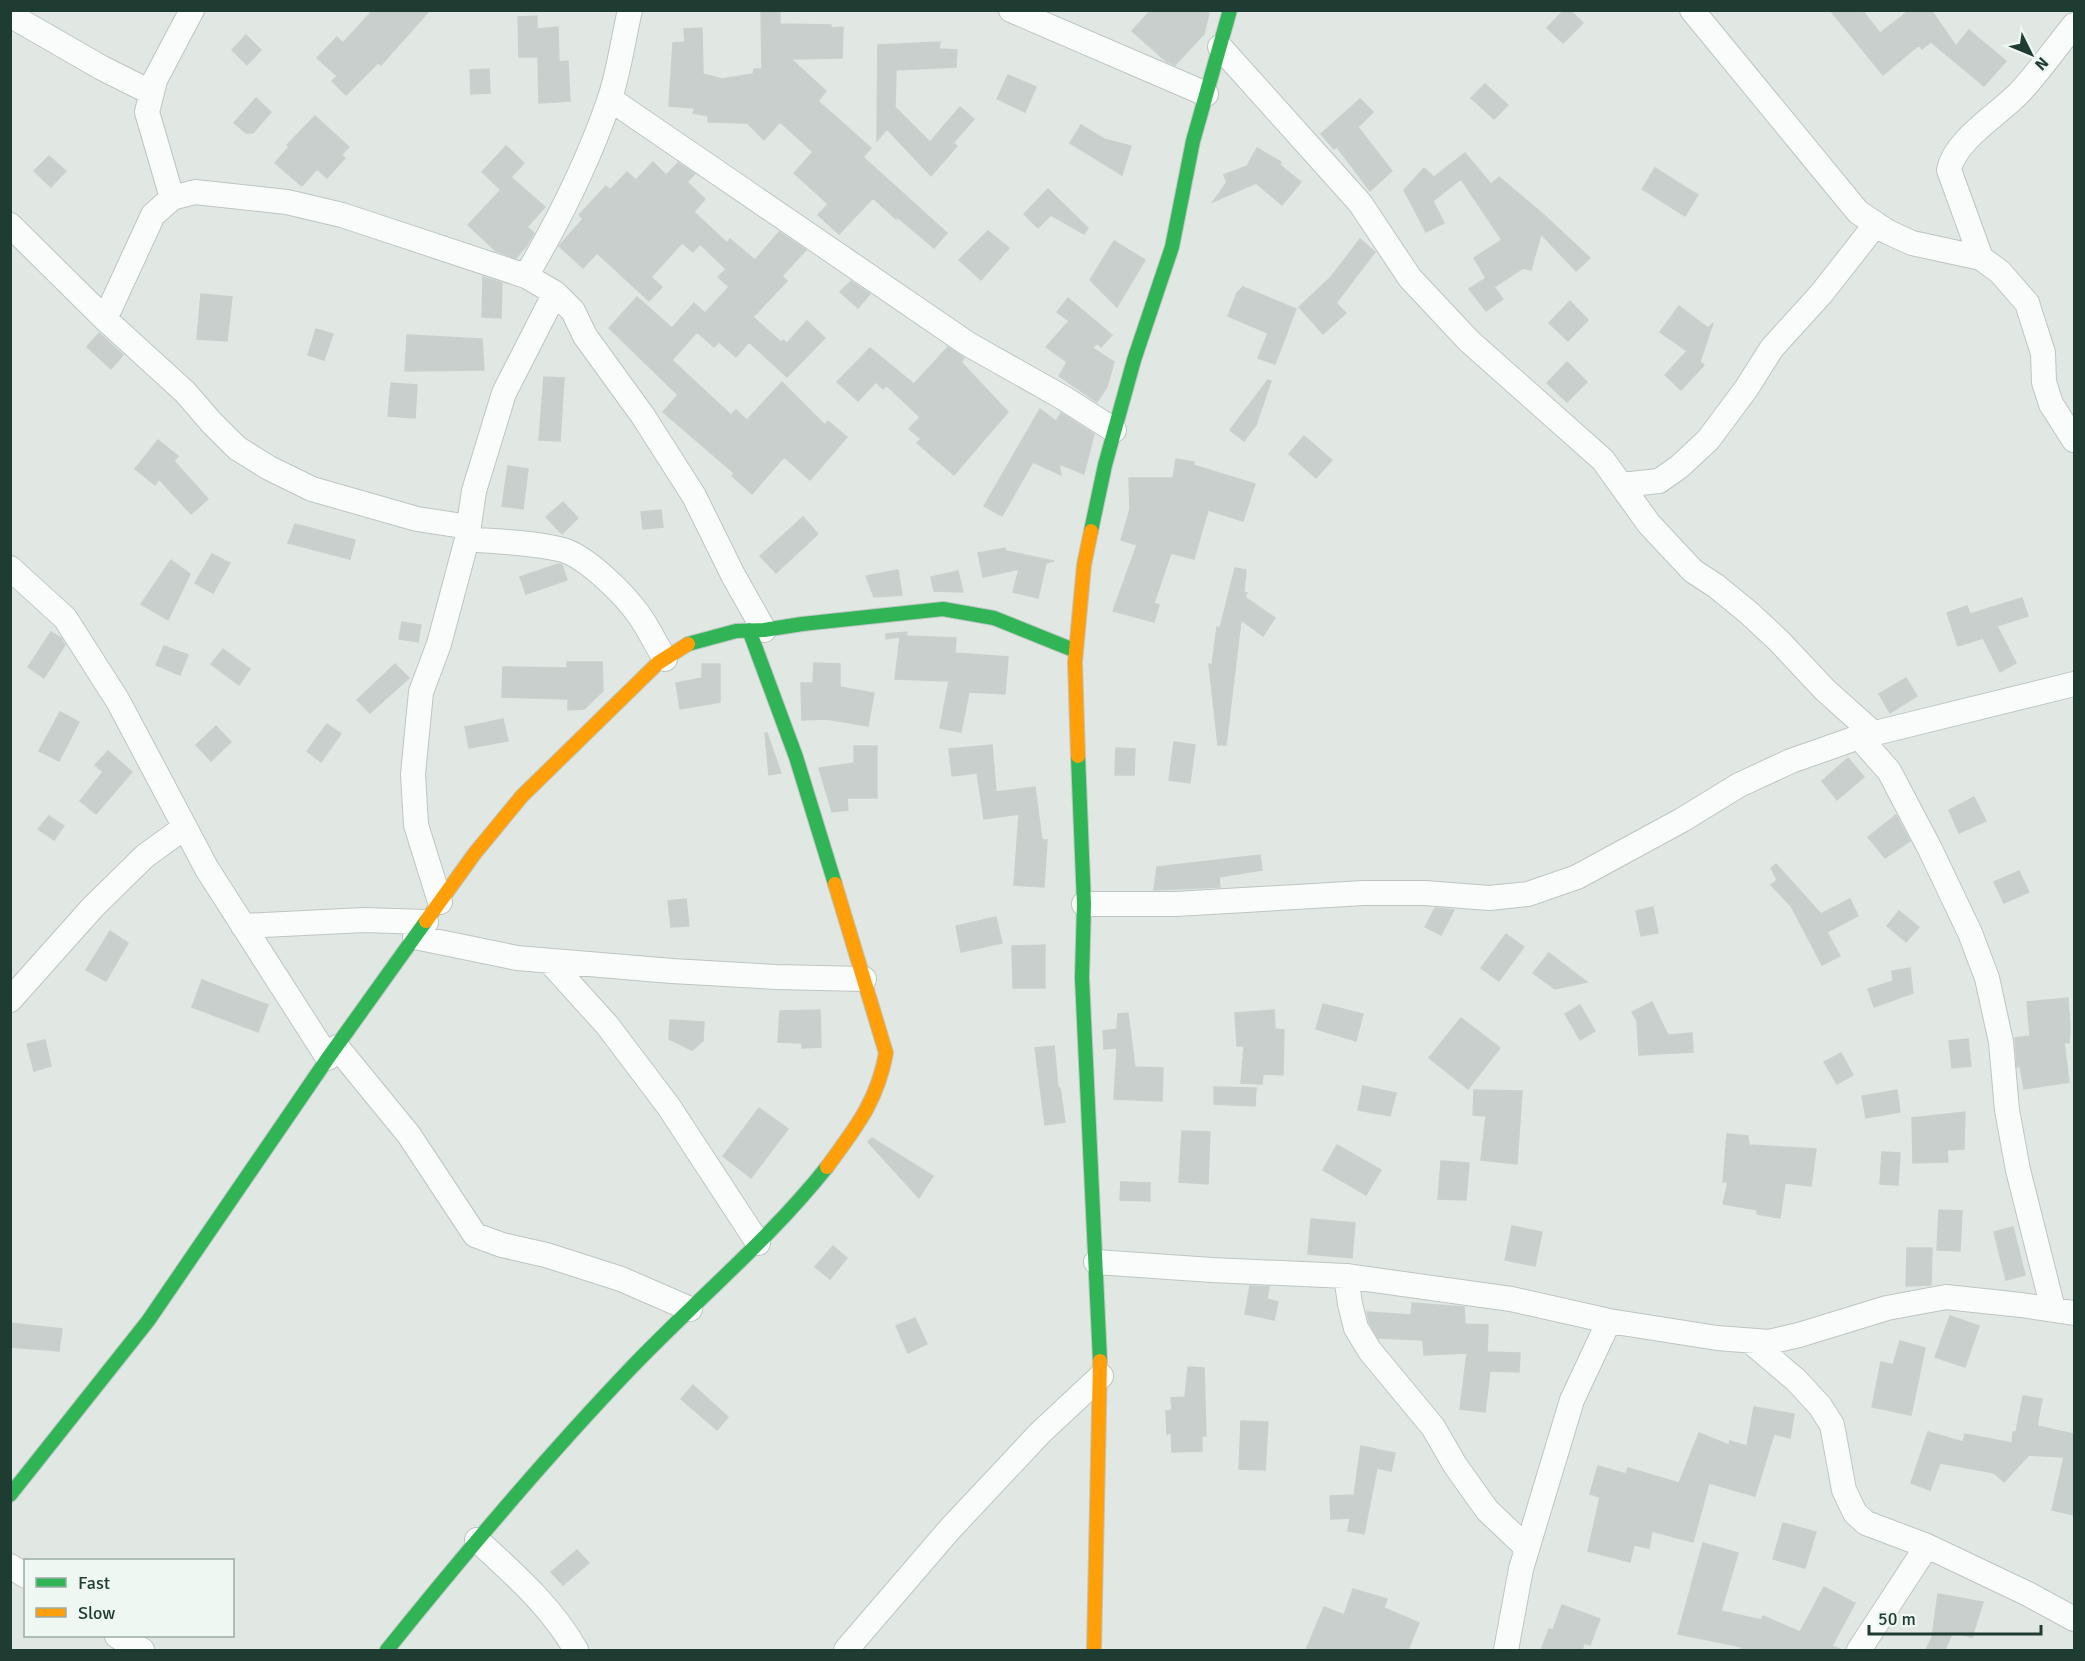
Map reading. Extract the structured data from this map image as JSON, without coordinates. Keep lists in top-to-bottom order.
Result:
{
  "legend": ["Fast", "Slow"],
  "scale_bar": "50 m",
  "north": "bottom right"
}
